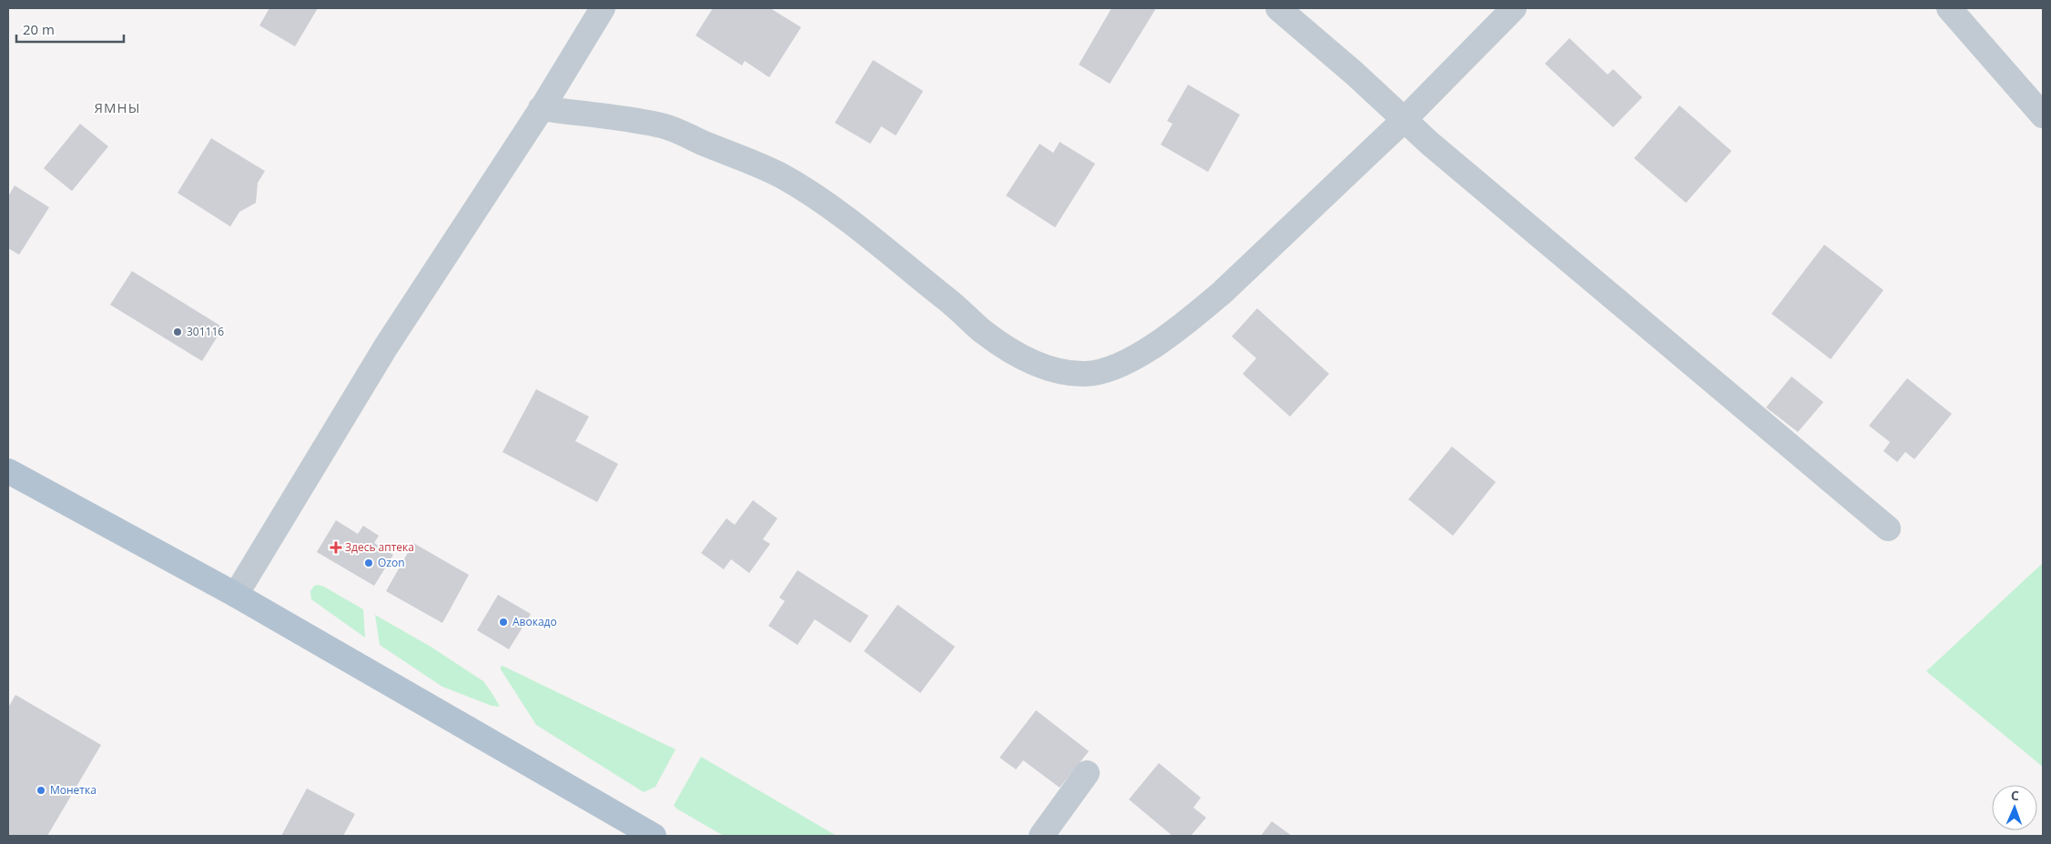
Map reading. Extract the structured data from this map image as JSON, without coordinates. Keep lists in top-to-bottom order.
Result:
{
  "districts": ["ЯМНЫ"],
  "places": {
    "other": [
      "301116",
      "Ozon",
      "Авокадо",
      "Монетка"
    ],
    "health": ["Здесь аптека"]
  },
  "scale_bar": "20 m",
  "north": "top"
}
